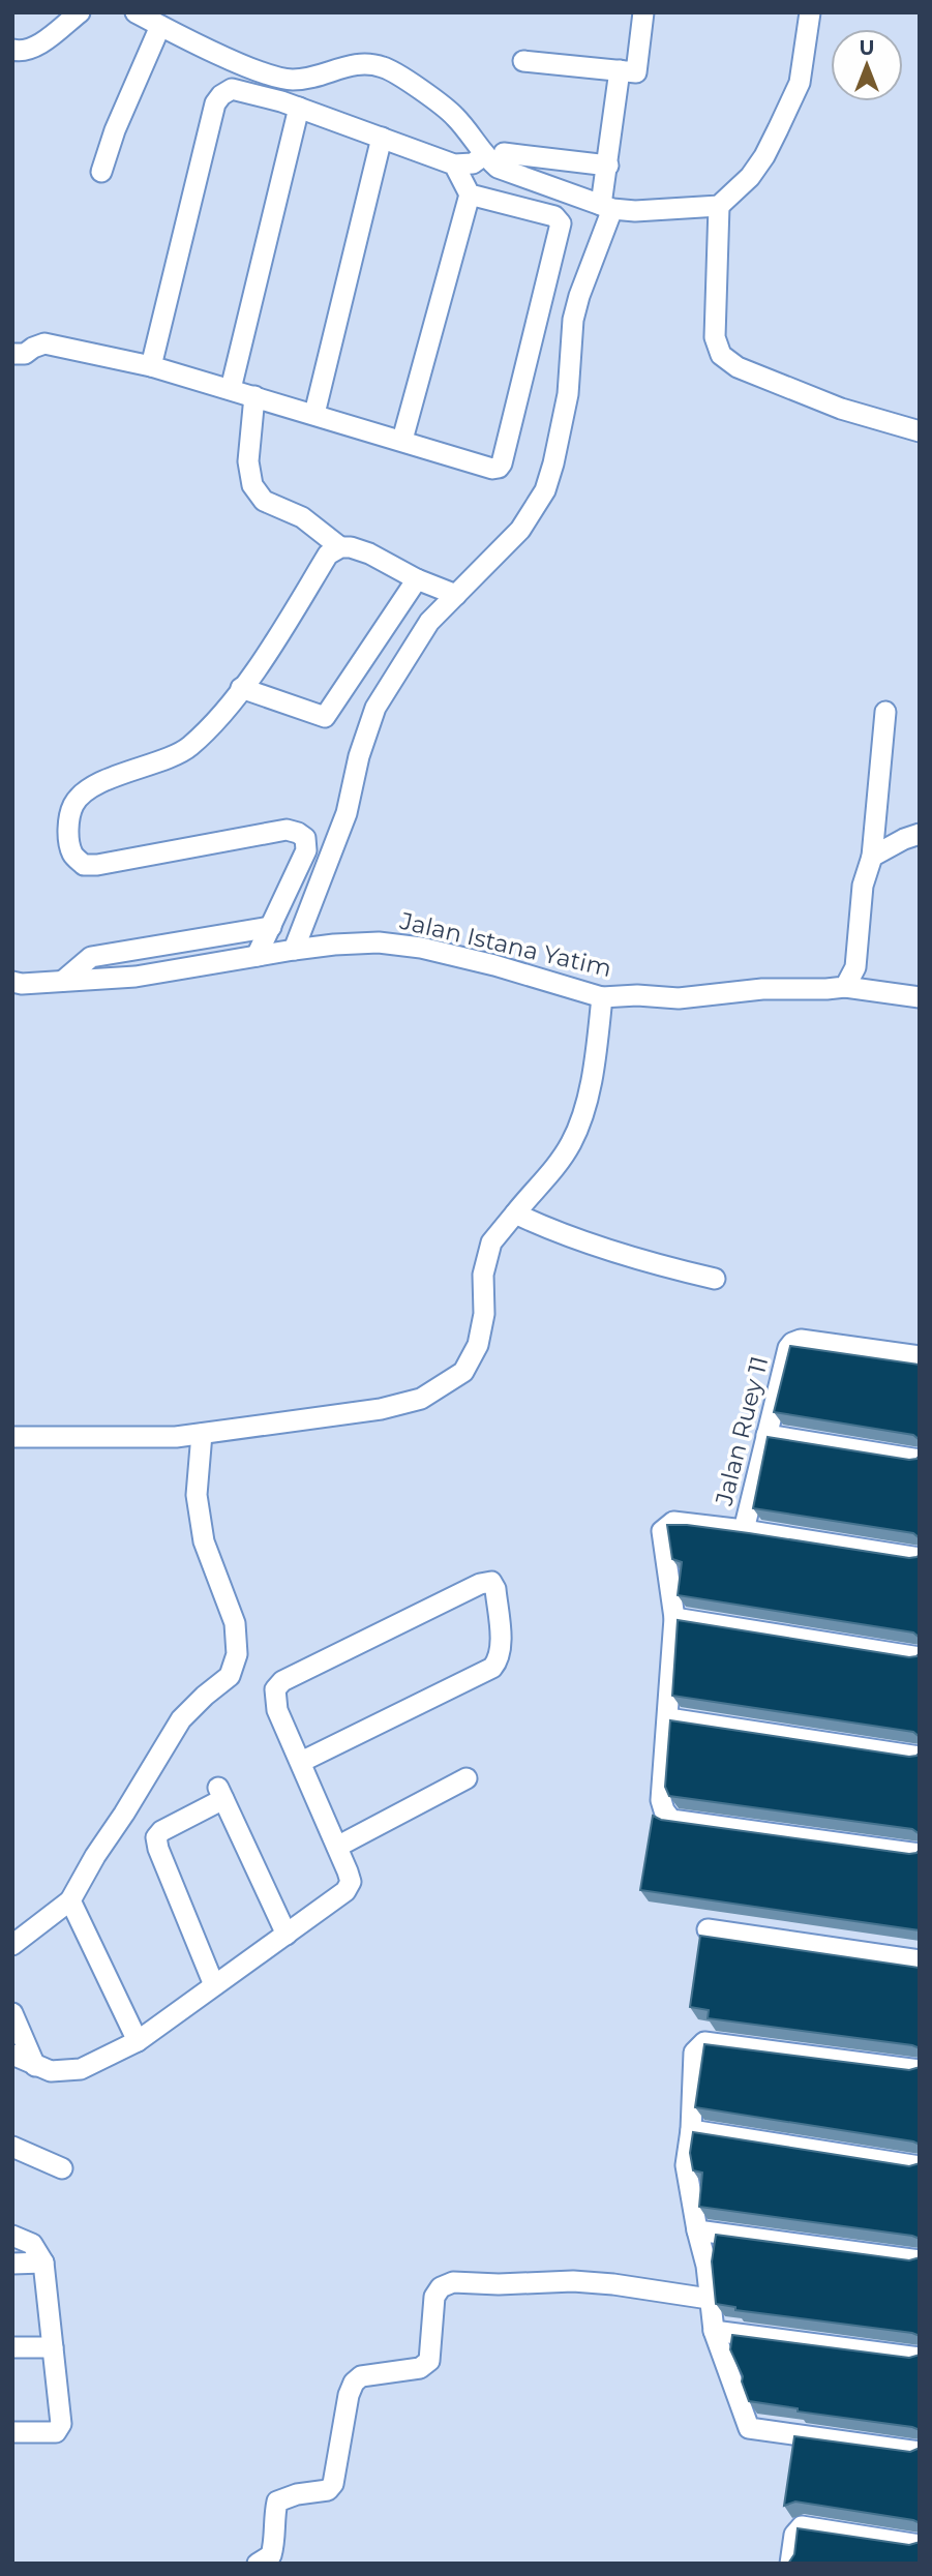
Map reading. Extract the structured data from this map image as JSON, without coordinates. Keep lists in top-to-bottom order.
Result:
{
  "streets": {
    "street": ["Jalan Istana Yatim", "Jalan Ruey 11"]
  },
  "north": "top"
}
